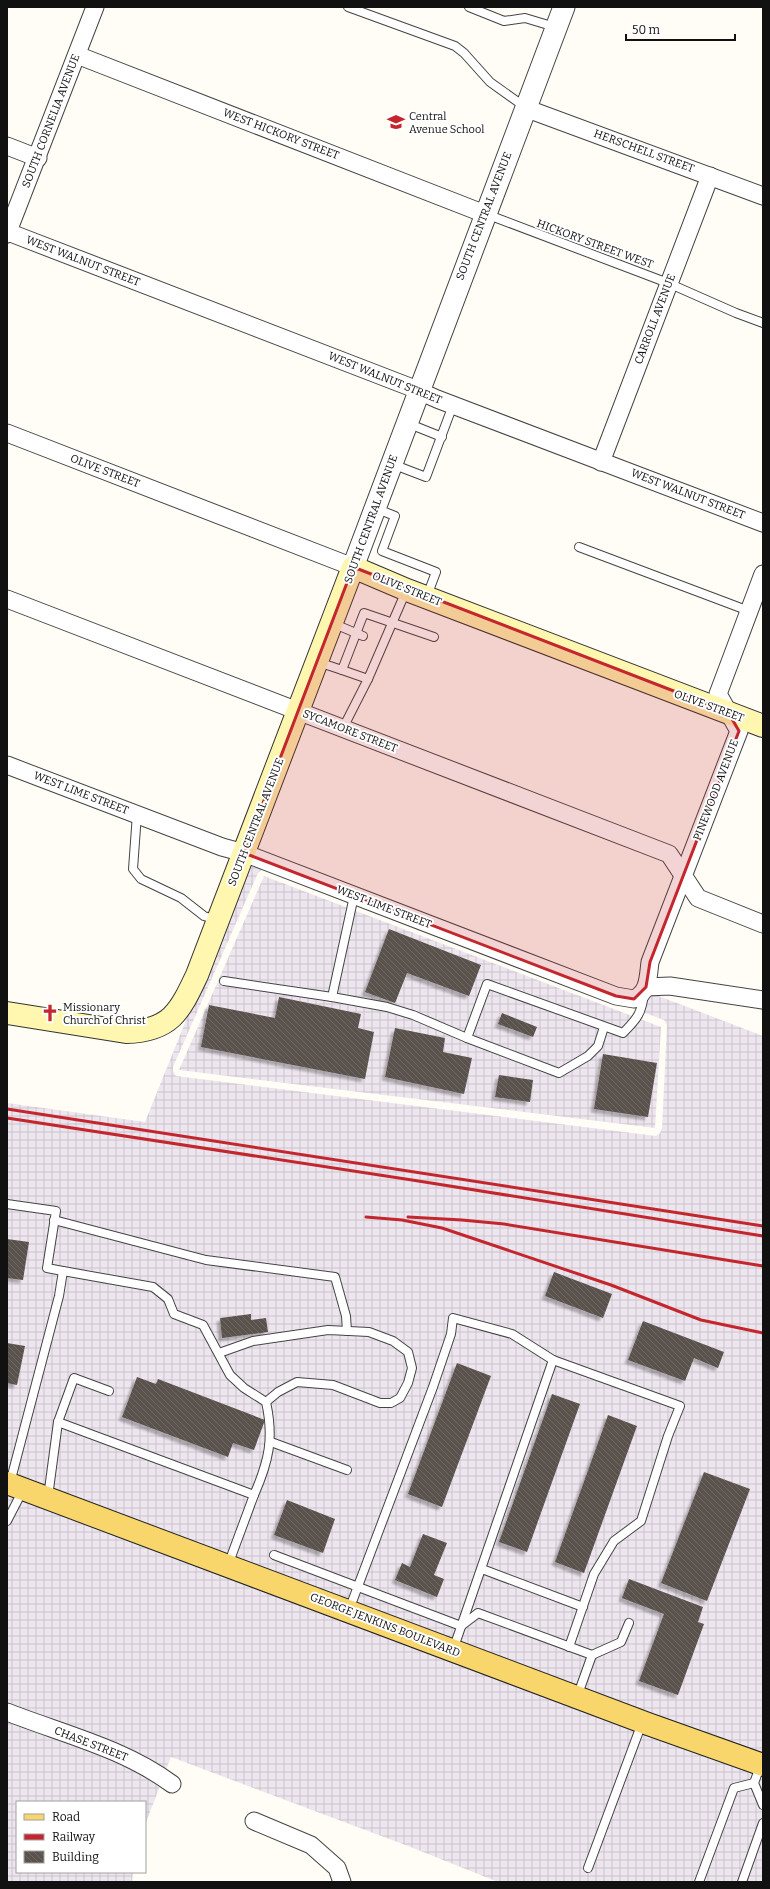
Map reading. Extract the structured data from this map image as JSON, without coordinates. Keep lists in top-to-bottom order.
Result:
{
  "streets": {
    "main road": ["SOUTH CENTRAL AVENUE", "OLIVE STREET", "GEORGE JENKINS BOULEVARD"],
    "street": [
      "SOUTH CORNELIA AVENUE",
      "WEST HICKORY STREET",
      "HERSCHELL STREET",
      "WEST WALNUT STREET",
      "CARROLL AVENUE",
      "SYCAMORE STREET",
      "PINEWOOD AVENUE",
      "WEST LIME STREET",
      "CHASE STREET"
    ],
    "lane": ["HICKORY STREET WEST"]
  },
  "crossings": [
    ["SOUTH CORNELIA AVENUE", "WEST HICKORY STREET"],
    ["SOUTH CORNELIA AVENUE", "WEST WALNUT STREET"],
    ["WEST HICKORY STREET", "SOUTH CENTRAL AVENUE"],
    ["WEST HICKORY STREET", "HICKORY STREET WEST"],
    ["HERSCHELL STREET", "SOUTH CENTRAL AVENUE"],
    ["HERSCHELL STREET", "CARROLL AVENUE"],
    ["SOUTH CENTRAL AVENUE", "HICKORY STREET WEST"],
    ["SOUTH CENTRAL AVENUE", "WEST WALNUT STREET"],
    ["SOUTH CENTRAL AVENUE", "OLIVE STREET"],
    ["SOUTH CENTRAL AVENUE", "SYCAMORE STREET"],
    ["SOUTH CENTRAL AVENUE", "WEST LIME STREET"],
    ["HICKORY STREET WEST", "CARROLL AVENUE"],
    ["WEST WALNUT STREET", "CARROLL AVENUE"],
    ["OLIVE STREET", "PINEWOOD AVENUE"],
    ["SYCAMORE STREET", "PINEWOOD AVENUE"],
    ["PINEWOOD AVENUE", "WEST LIME STREET"]
  ],
  "places": {
    "school or university": ["Central Avenue School"],
    "church": ["Missionary Church of Christ"]
  },
  "legend": ["Road", "Railway", "Building"],
  "scale_bar": "50 m"
}
